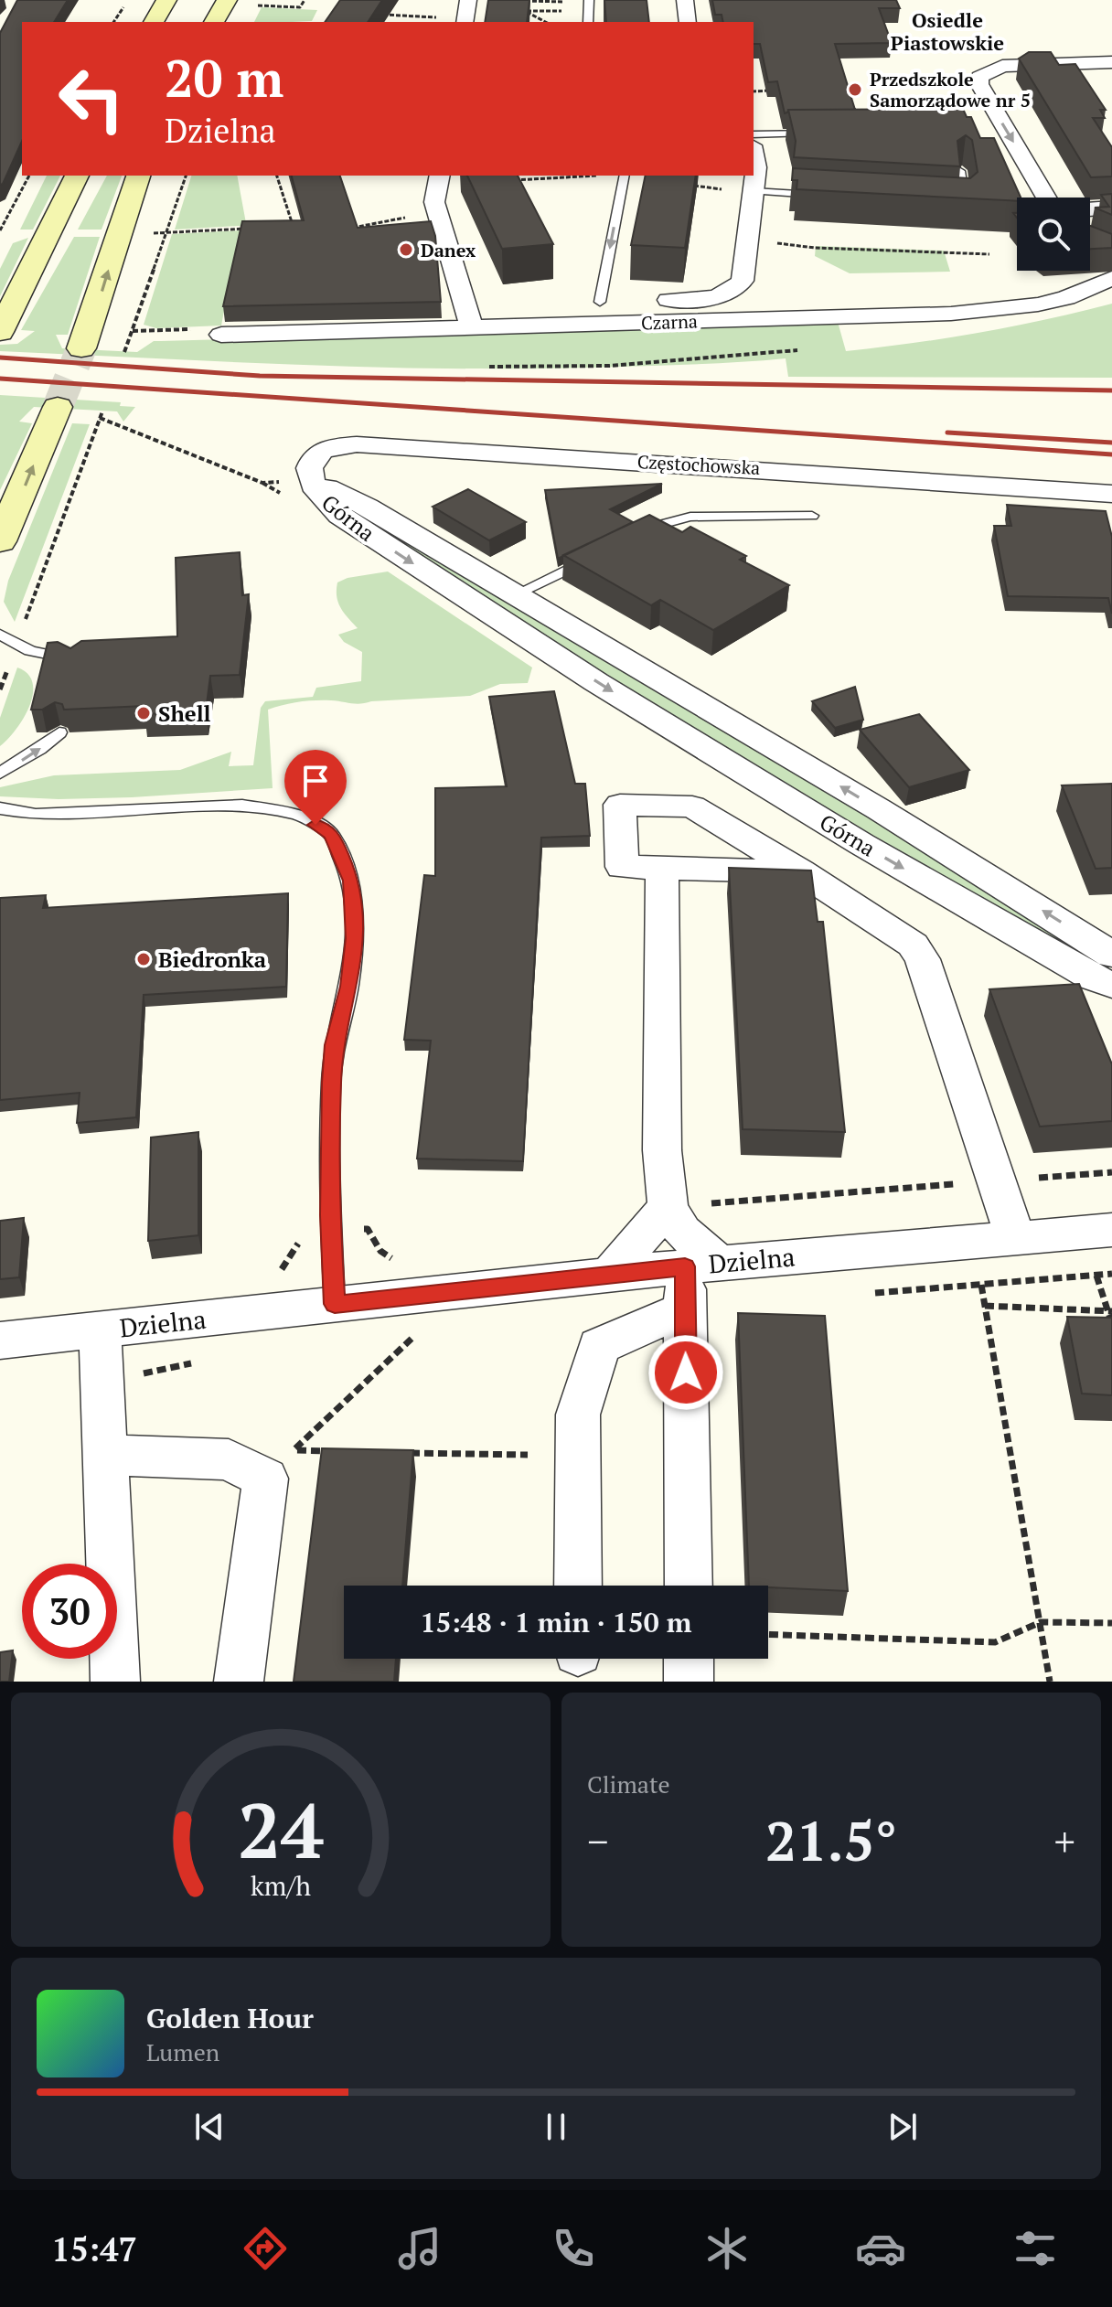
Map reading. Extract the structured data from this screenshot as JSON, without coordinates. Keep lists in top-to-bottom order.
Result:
{
  "streets": {
    "street": [
      "Czarna",
      "Częstochowska",
      "Górna",
      "Dzielna"
    ]
  },
  "crossings": [
    ["Częstochowska", "Górna"]
  ],
  "districts": ["Osiedle Piastowskie"],
  "places": [
    "Przedszkole Samorządowe nr 5",
    "Danex",
    "Shell",
    "Biedronka"
  ],
  "page": {
    "turn": ["20 m", "Dzielna"],
    "limit": "30",
    "trip": "15:48 · 1 min · 150 m",
    "tile": "Climate",
    "heat": ["−", "21.5°", "+"],
    "song": ["Golden Hour", "Lumen"],
    "tabs": "15:47",
    "gauge": ["24", "km/h"]
  }
}
